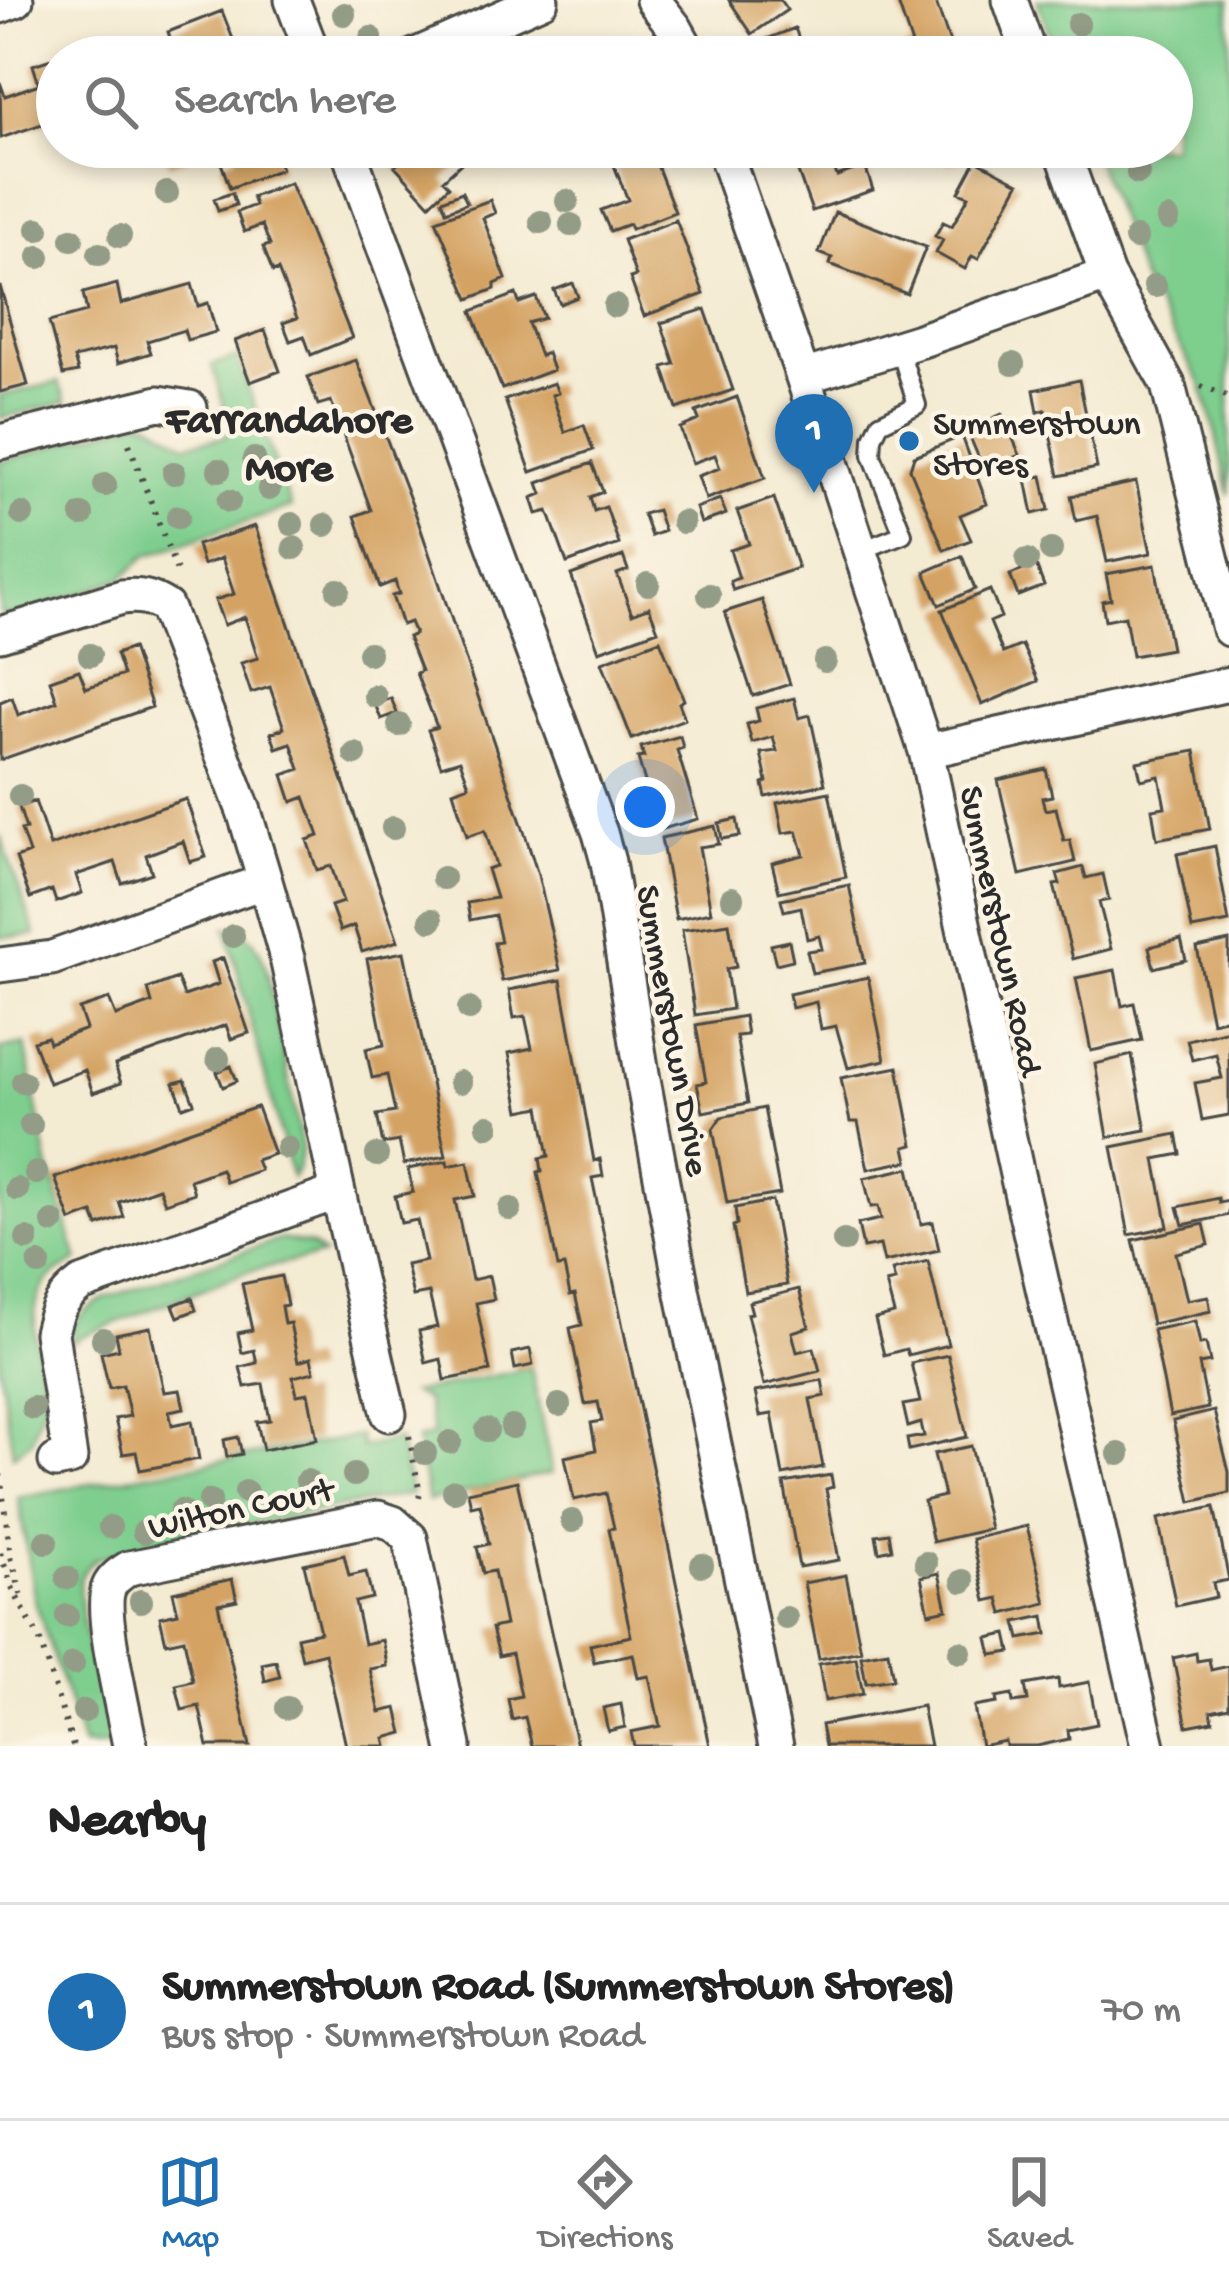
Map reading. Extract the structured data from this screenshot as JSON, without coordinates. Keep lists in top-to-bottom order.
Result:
{
  "streets": {
    "street": ["Summerstown Road", "Summerstown Drive", "Wilton Court"]
  },
  "districts": ["Farrandahore More"],
  "places": ["Summerstown Stores"],
  "page": {
    "search": "Search here",
    "pins": "1",
    "heading": "Nearby",
    "list": [
      {
        "mark": "1",
        "name": "Summerstown Road (Summerstown Stores)",
        "note": "Bus stop · Summerstown Road",
        "value": "70 m"
      }
    ],
    "nav": ["Map", "Directions", "Saved"]
  }
}
